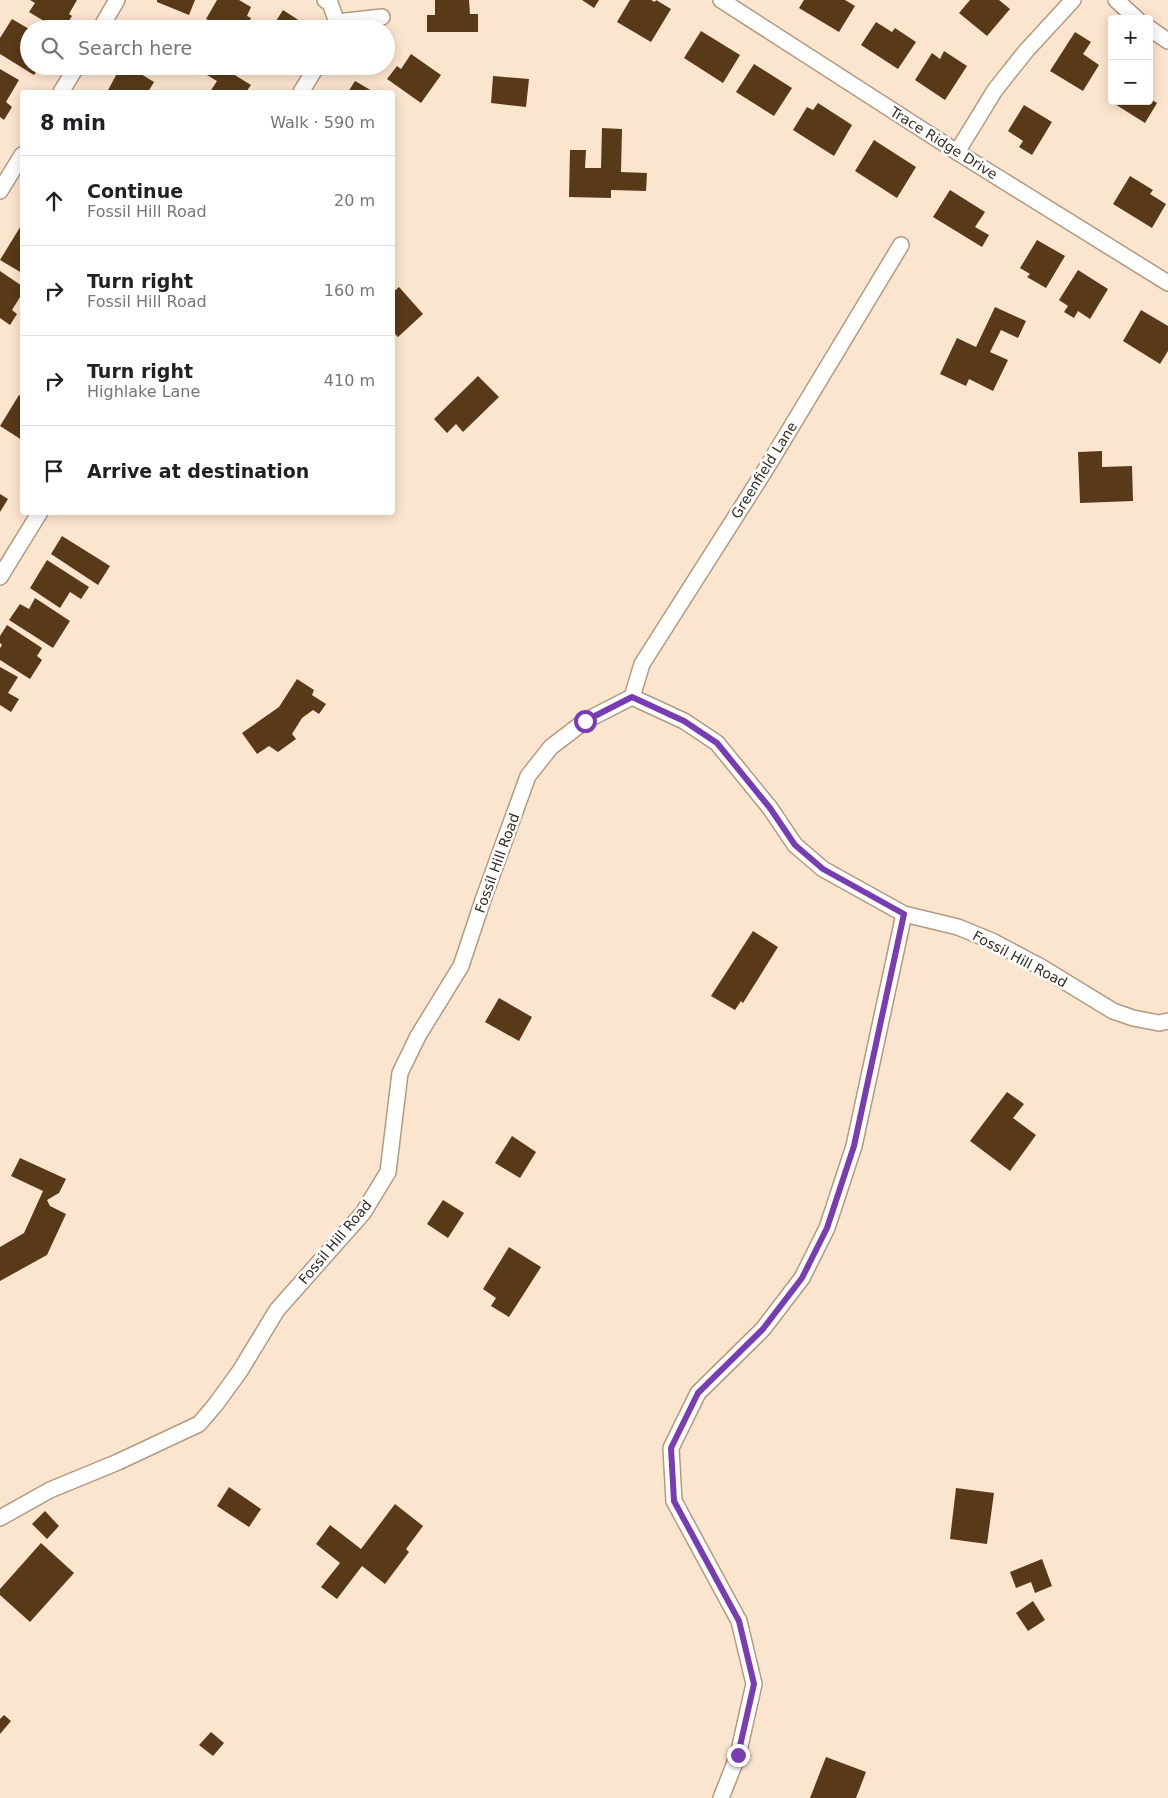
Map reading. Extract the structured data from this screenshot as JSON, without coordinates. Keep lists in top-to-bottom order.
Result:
{
  "streets": {
    "street": ["Trace Ridge Drive", "Greenfield Lane", "Fossil Hill Road"]
  },
  "crossings": [
    ["Greenfield Lane", "Fossil Hill Road"]
  ],
  "page": {
    "map_buttons": ["+", "−"],
    "search": "Search here",
    "heading": ["8 min", "Walk · 590 m"],
    "list": [
      ["Continue", "Fossil Hill Road", "20 m"],
      ["Turn right", "Fossil Hill Road", "160 m"],
      ["Turn right", "Highlake Lane", "410 m"],
      "Arrive at destination"
    ]
  }
}
